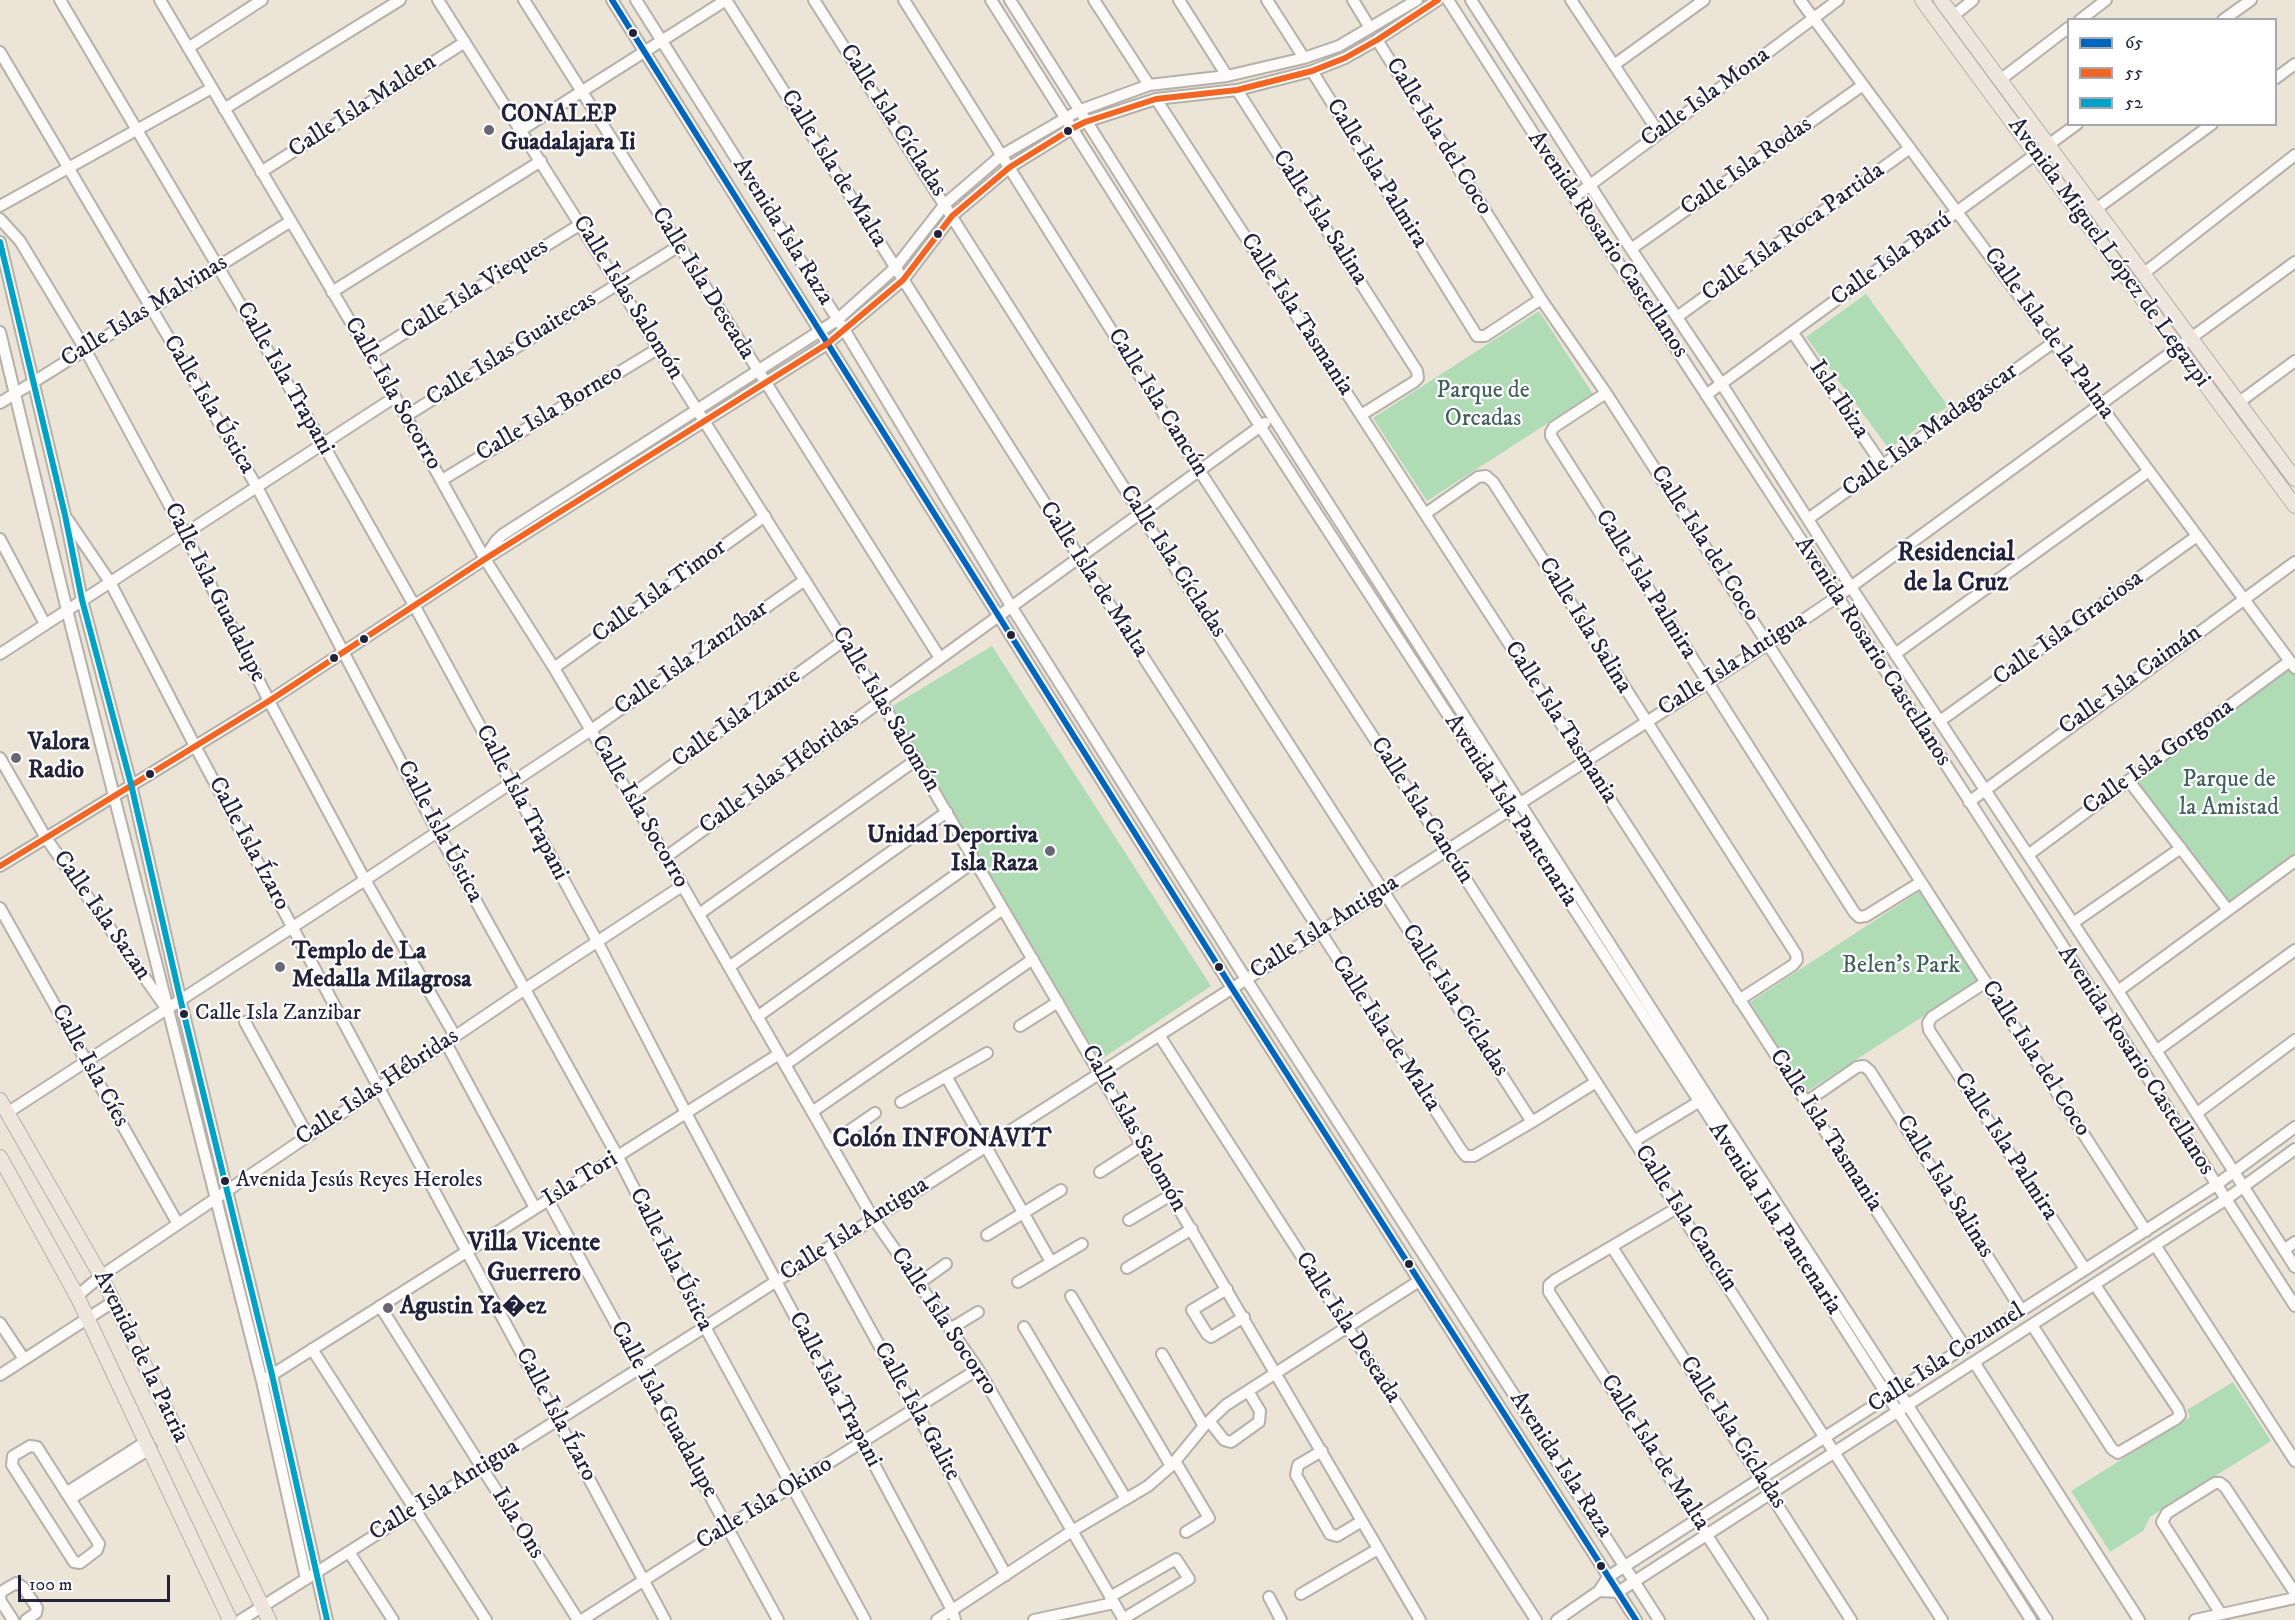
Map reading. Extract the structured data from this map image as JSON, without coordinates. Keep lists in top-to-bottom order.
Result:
{
  "streets": {
    "main road": ["Avenida Miguel López de Legazpi", "Avenida de la Patria"],
    "street": [
      "Calle Isla Mona",
      "Calle Isla Malden",
      "Calle Isla Cícladas",
      "Calle Isla del Coco",
      "Calle Isla Rodas",
      "Calle Isla de Malta",
      "Calle Isla Palmira",
      "Calle Isla Salina",
      "Avenida Isla Raza",
      "Calle Isla Roca Partida",
      "Avenida Rosario Castellanos",
      "Calle Isla Barú",
      "Calle Isla Deseada",
      "Calle Isla Vieques",
      "Calle Islas Salomón",
      "Calle Islas Malvinas",
      "Calle Isla Tasmania",
      "Calle Isla de la Palma",
      "Calle Islas Guaitecas",
      "Calle Isla Trapani",
      "Calle Isla Socorro",
      "Isla Ibiza",
      "Calle Isla Cancún",
      "Calle Isla Ústica",
      "Calle Isla Borneo",
      "Calle Isla Madagascar",
      "Calle Isla Timor",
      "Calle Isla Guadalupe",
      "Calle Isla Graciosa",
      "Calle Isla Zanzíbar",
      "Calle Isla Antigua",
      "Calle Isla Caimán",
      "Calle Isla Zante",
      "Calle Isla Gorgona",
      "Calle Islas Hébridas",
      "Avenida Isla Pantenaria",
      "Calle Isla Ízaro",
      "Calle Isla Sazan",
      "Calle Isla Cíes",
      "Isla Tori",
      "Calle Isla Salinas",
      "Calle Isla Cozumel",
      "Calle Isla Galite",
      "Calle Isla Okino",
      "Isla Ons"
    ]
  },
  "crossings": [
    ["Calle Isla Mona", "Avenida Rosario Castellanos"],
    ["Calle Isla Mona", "Calle Isla de la Palma"],
    ["Calle Isla Malden", "Calle Islas Salomón"],
    ["Calle Isla Malden", "Calle Isla Socorro"],
    ["Calle Isla Cícladas", "Calle Isla de Malta"],
    ["Calle Isla Cícladas", "Calle Isla Antigua"],
    ["Calle Isla Cícladas", "Calle Islas Hébridas"],
    ["Calle Isla Cícladas", "Calle Isla Cozumel"],
    ["Calle Isla del Coco", "Calle Isla Palmira"],
    ["Calle Isla del Coco", "Calle Isla Antigua"],
    ["Calle Isla del Coco", "Calle Isla Cozumel"],
    ["Calle Isla Rodas", "Avenida Rosario Castellanos"],
    ["Calle Isla Rodas", "Calle Isla de la Palma"],
    ["Calle Isla de Malta", "Calle Isla Antigua"],
    ["Calle Isla de Malta", "Calle Islas Hébridas"],
    ["Calle Isla de Malta", "Calle Isla Cozumel"],
    ["Calle Isla Palmira", "Calle Isla Antigua"],
    ["Calle Isla Palmira", "Calle Isla Cozumel"],
    ["Calle Isla Salina", "Calle Isla Tasmania"],
    ["Calle Isla Salina", "Calle Isla Antigua"],
    ["Avenida Isla Raza", "Calle Isla Antigua"],
    ["Avenida Isla Raza", "Calle Islas Hébridas"],
    ["Avenida Isla Raza", "Calle Isla Cozumel"],
    ["Calle Isla Roca Partida", "Avenida Rosario Castellanos"],
    ["Calle Isla Roca Partida", "Calle Isla de la Palma"],
    ["Avenida Rosario Castellanos", "Calle Isla Barú"],
    ["Avenida Rosario Castellanos", "Calle Isla Madagascar"],
    ["Avenida Rosario Castellanos", "Calle Isla Graciosa"],
    ["Avenida Rosario Castellanos", "Calle Isla Antigua"],
    ["Avenida Rosario Castellanos", "Calle Isla Caimán"],
    ["Avenida Rosario Castellanos", "Calle Isla Gorgona"],
    ["Avenida Rosario Castellanos", "Calle Isla Cozumel"],
    ["Avenida Miguel López de Legazpi", "Calle Isla Barú"],
    ["Avenida Miguel López de Legazpi", "Calle Isla Antigua"],
    ["Calle Isla Barú", "Calle Isla de la Palma"],
    ["Calle Isla Barú", "Isla Ibiza"],
    ["Calle Isla Deseada", "Calle Islas Guaitecas"],
    ["Calle Isla Deseada", "Calle Isla Antigua"],
    ["Calle Isla Deseada", "Calle Islas Hébridas"],
    ["Calle Isla Vieques", "Calle Islas Salomón"],
    ["Calle Isla Vieques", "Calle Isla Socorro"],
    ["Calle Islas Salomón", "Calle Islas Guaitecas"],
    ["Calle Islas Salomón", "Calle Isla Borneo"],
    ["Calle Islas Salomón", "Calle Isla Timor"],
    ["Calle Islas Salomón", "Calle Isla Zanzíbar"],
    ["Calle Islas Salomón", "Calle Isla Antigua"],
    ["Calle Islas Salomón", "Calle Isla Zante"],
    ["Calle Islas Salomón", "Calle Islas Hébridas"],
    ["Calle Islas Malvinas", "Calle Isla Trapani"],
    ["Calle Islas Malvinas", "Calle Isla Socorro"],
    ["Calle Islas Malvinas", "Calle Isla Ústica"],
    ["Calle Islas Malvinas", "Calle Isla Guadalupe"],
    ["Calle Isla Tasmania", "Calle Isla Antigua"],
    ["Calle Isla Tasmania", "Calle Isla Salinas"],
    ["Calle Isla Tasmania", "Calle Isla Cozumel"],
    ["Calle Isla de la Palma", "Calle Isla Madagascar"],
    ["Calle Isla de la Palma", "Calle Isla Graciosa"],
    ["Calle Isla de la Palma", "Calle Isla Antigua"],
    ["Calle Isla de la Palma", "Calle Isla Caimán"],
    ["Calle Isla de la Palma", "Calle Isla Gorgona"],
    ["Calle Islas Guaitecas", "Calle Isla Trapani"],
    ["Calle Islas Guaitecas", "Calle Isla Socorro"],
    ["Calle Islas Guaitecas", "Calle Isla Ústica"],
    ["Calle Islas Guaitecas", "Calle Isla Guadalupe"],
    ["Calle Islas Guaitecas", "Calle Isla Ízaro"],
    ["Calle Isla Trapani", "Calle Isla Zanzíbar"],
    ["Calle Isla Trapani", "Calle Isla Antigua"],
    ["Calle Isla Trapani", "Calle Islas Hébridas"],
    ["Calle Isla Trapani", "Isla Tori"],
    ["Calle Isla Trapani", "Calle Isla Okino"],
    ["Calle Isla Socorro", "Calle Isla Borneo"],
    ["Calle Isla Socorro", "Calle Isla Timor"],
    ["Calle Isla Socorro", "Calle Isla Zanzíbar"],
    ["Calle Isla Socorro", "Calle Isla Antigua"],
    ["Calle Isla Socorro", "Calle Isla Zante"],
    ["Calle Isla Socorro", "Calle Islas Hébridas"],
    ["Calle Isla Socorro", "Isla Tori"],
    ["Calle Isla Socorro", "Calle Isla Okino"],
    ["Isla Ibiza", "Calle Isla Madagascar"],
    ["Calle Isla Cancún", "Calle Isla Antigua"],
    ["Calle Isla Cancún", "Calle Islas Hébridas"],
    ["Calle Isla Cancún", "Calle Isla Cozumel"],
    ["Calle Isla Ústica", "Calle Isla Zanzíbar"],
    ["Calle Isla Ústica", "Calle Isla Antigua"],
    ["Calle Isla Ústica", "Calle Islas Hébridas"],
    ["Calle Isla Ústica", "Isla Tori"],
    ["Calle Isla Ústica", "Calle Isla Okino"],
    ["Calle Isla Guadalupe", "Calle Isla Zanzíbar"],
    ["Calle Isla Guadalupe", "Calle Isla Antigua"],
    ["Calle Isla Guadalupe", "Calle Islas Hébridas"],
    ["Calle Isla Guadalupe", "Isla Tori"],
    ["Calle Isla Guadalupe", "Calle Isla Okino"],
    ["Calle Isla Zanzíbar", "Calle Isla Ízaro"],
    ["Calle Isla Zanzíbar", "Calle Isla Sazan"],
    ["Calle Isla Zanzíbar", "Calle Isla Cíes"],
    ["Calle Isla Zanzíbar", "Avenida de la Patria"],
    ["Calle Isla Antigua", "Avenida Isla Pantenaria"],
    ["Calle Isla Antigua", "Calle Isla Ízaro"],
    ["Calle Isla Antigua", "Avenida de la Patria"],
    ["Calle Isla Antigua", "Calle Isla Galite"],
    ["Calle Isla Antigua", "Isla Ons"],
    ["Calle Islas Hébridas", "Avenida Isla Pantenaria"],
    ["Calle Islas Hébridas", "Calle Isla Ízaro"],
    ["Calle Islas Hébridas", "Calle Isla Cíes"],
    ["Calle Islas Hébridas", "Avenida de la Patria"],
    ["Avenida Isla Pantenaria", "Calle Isla Cozumel"],
    ["Calle Isla Ízaro", "Isla Tori"],
    ["Calle Isla Ízaro", "Calle Isla Okino"],
    ["Isla Tori", "Isla Ons"],
    ["Calle Isla Salinas", "Calle Isla Cozumel"],
    ["Calle Isla Galite", "Calle Isla Okino"]
  ],
  "districts": ["Residencial de la Cruz", "Colón INFONAVIT", "Villa Vicente Guerrero"],
  "parks": ["Parque de Orcadas", "Parque de la Amistad", "Belen's Park"],
  "places": [
    "CONALEP Guadalajara Ii",
    "Valora Radio",
    "Unidad Deportiva Isla Raza",
    "Templo de La Medalla Milagrosa",
    "Calle Isla Zanzibar",
    "Avenida Jesús Reyes Heroles",
    "Agustin Ya�ez"
  ],
  "lines": ["transit line 65", "transit line 55", "transit line 52"],
  "legend": ["65", "55", "52"],
  "scale_bar": "100 m"
}
